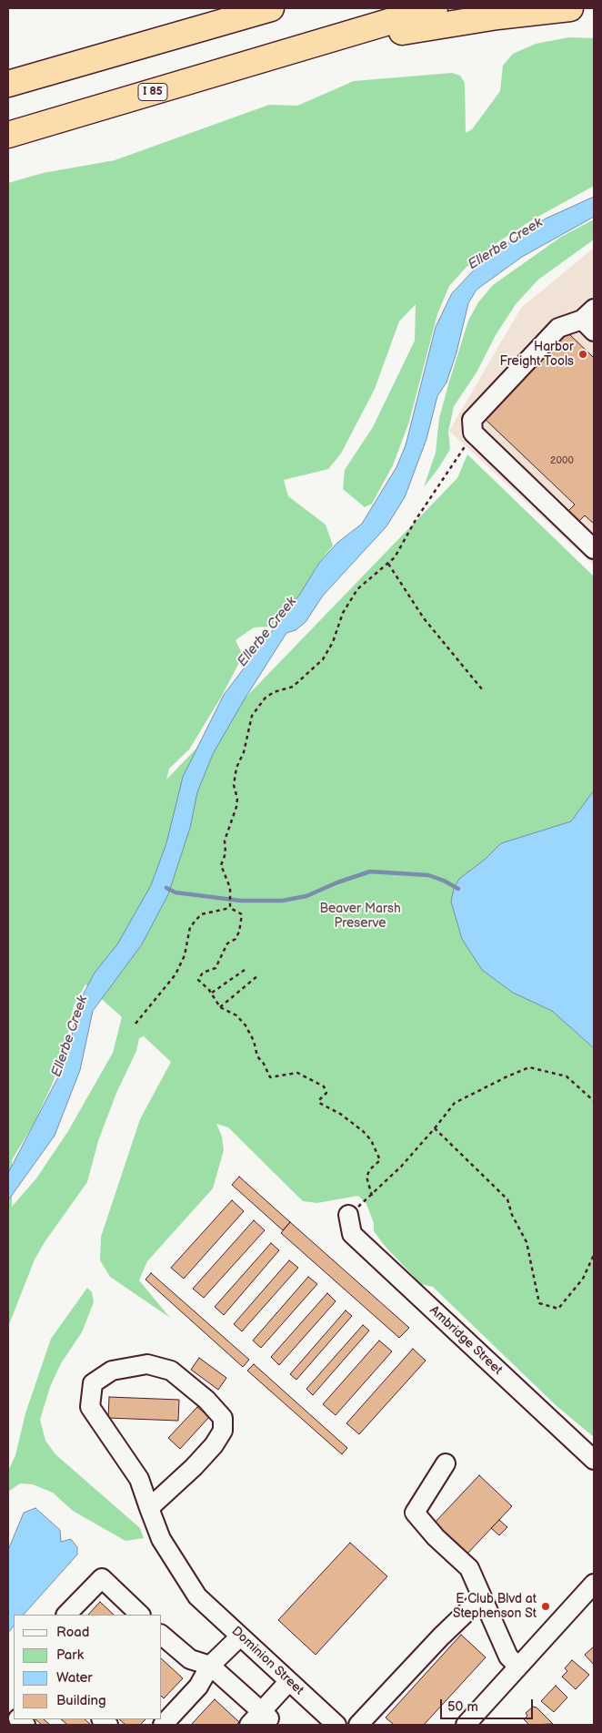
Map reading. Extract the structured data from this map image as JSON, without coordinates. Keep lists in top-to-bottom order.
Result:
{
  "streets": {
    "highway": ["I 85"],
    "street": ["Ambridge Street", "Dominion Street"]
  },
  "water": ["Ellerbe Creek"],
  "parks": ["Beaver Marsh Preserve"],
  "places": ["Harbor Freight Tools", "E Club Blvd at Stephenson St"],
  "house_numbers": ["2000"],
  "legend": [
    "Road",
    "Park",
    "Water",
    "Building"
  ],
  "scale_bar": "50 m"
}
